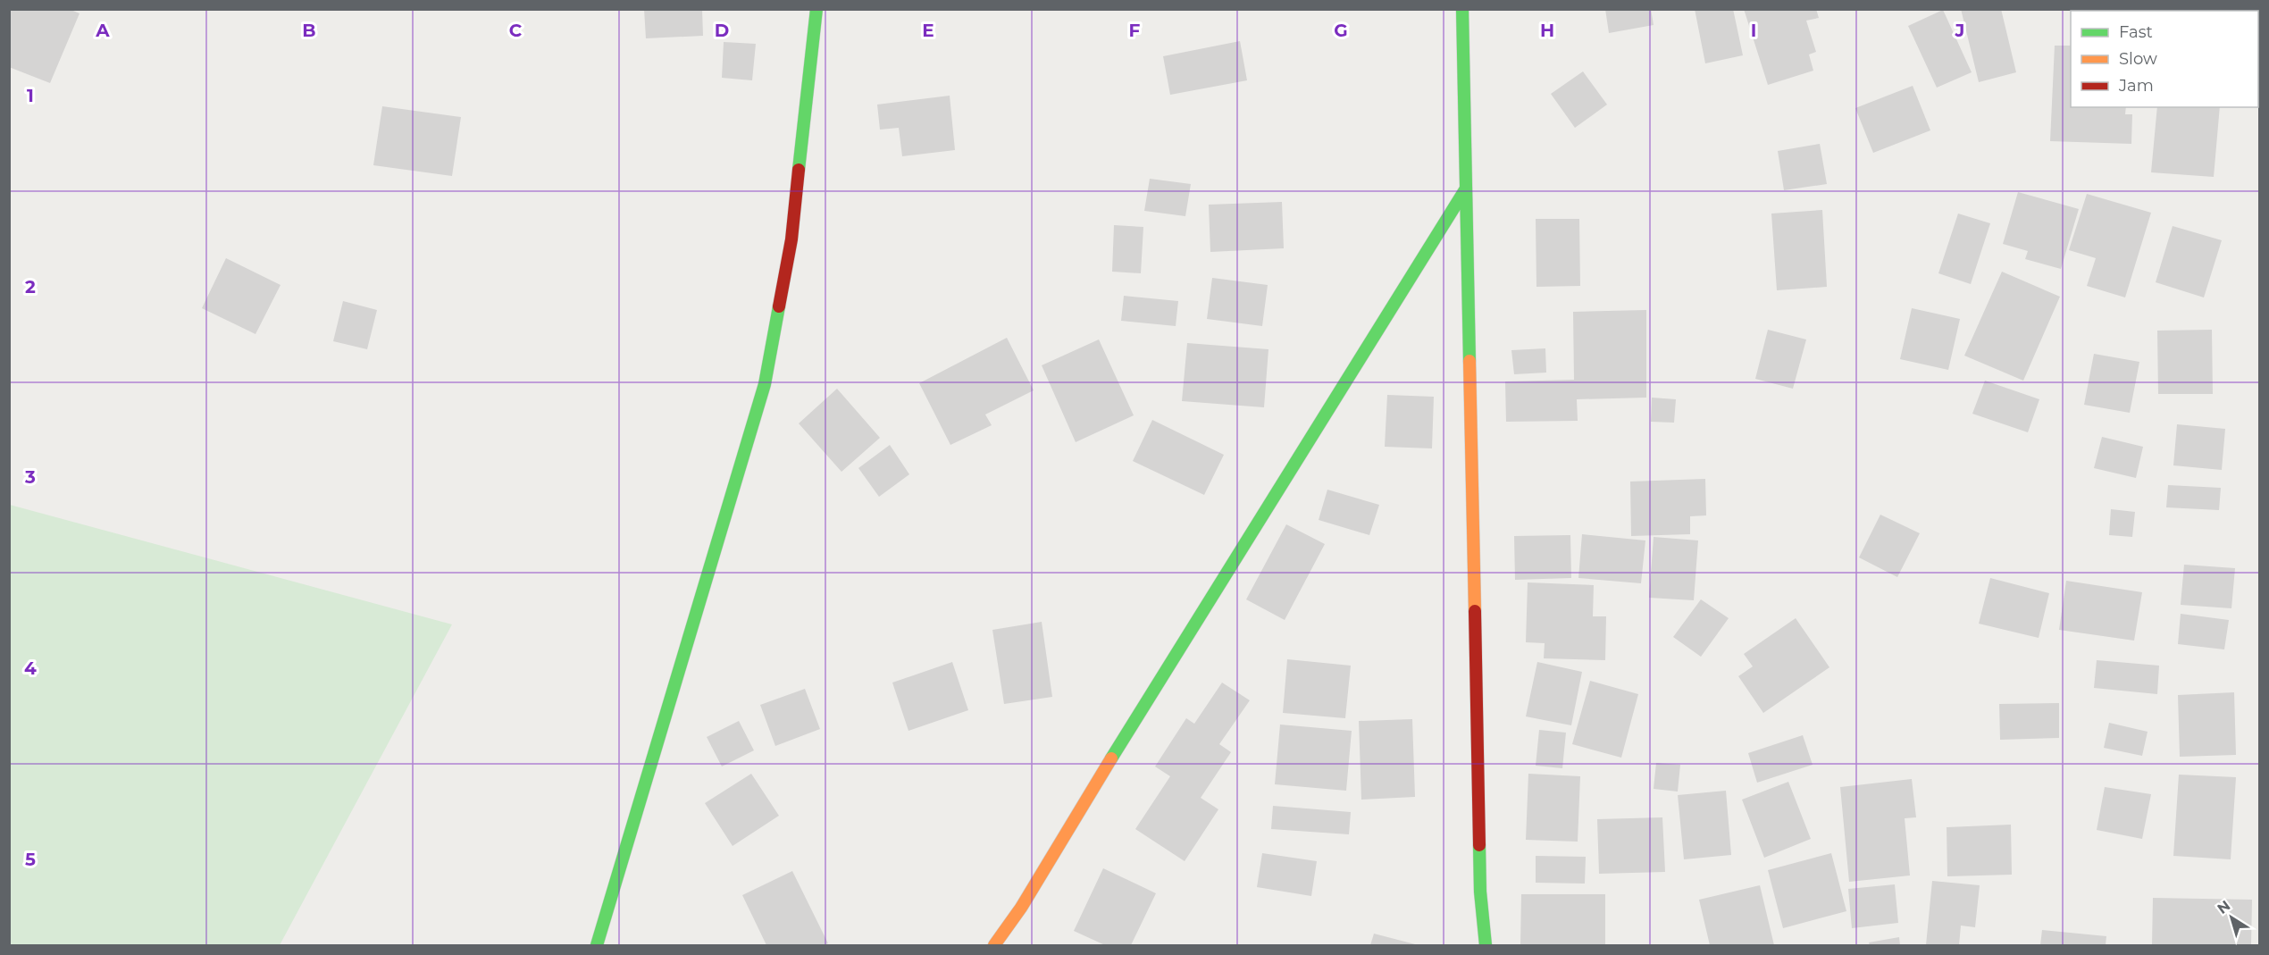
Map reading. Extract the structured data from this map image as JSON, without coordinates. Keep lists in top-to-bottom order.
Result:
{
  "legend": ["Fast", "Slow", "Jam"],
  "north": "top left",
  "grid": {
    "columns": [
      "A",
      "B",
      "C",
      "D",
      "E",
      "F",
      "G",
      "H",
      "I",
      "J"
    ],
    "rows": [
      "1",
      "2",
      "3",
      "4",
      "5"
    ]
  }
}
